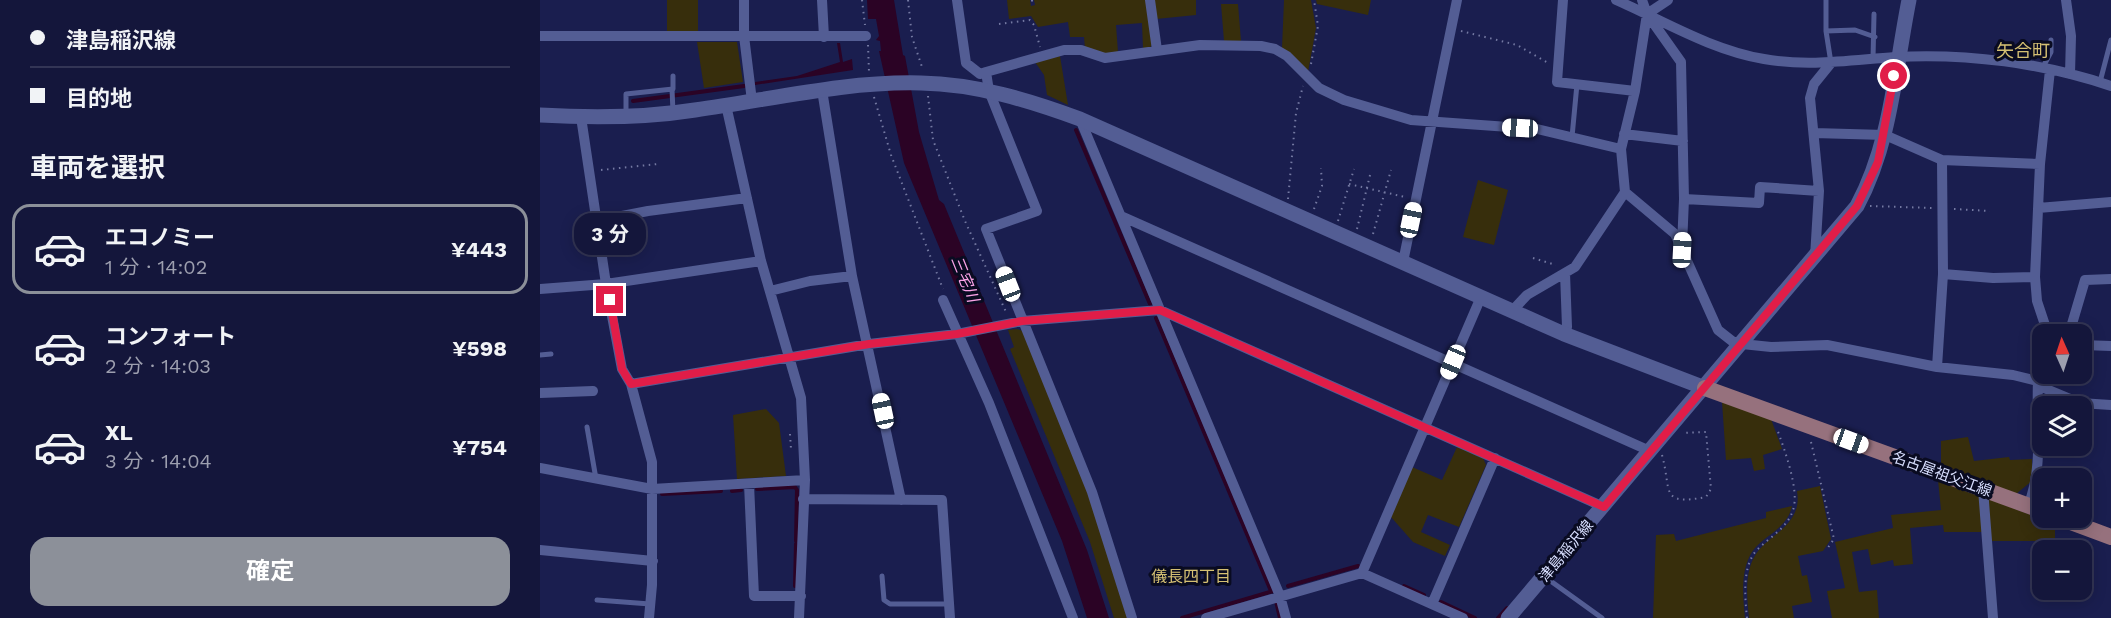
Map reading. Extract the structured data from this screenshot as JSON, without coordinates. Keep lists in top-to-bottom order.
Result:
{
  "streets": {
    "main road": ["名古屋祖父江線"],
    "street": ["津島稲沢線"]
  },
  "crossings": [
    ["名古屋祖父江線", "津島稲沢線"]
  ],
  "districts": ["矢合町", "儀長四丁目"],
  "water": ["三宅川"],
  "north": "top",
  "page": {
    "banner": ["津島稲沢線", "目的地"],
    "heading": "車両を選択",
    "list": [
      {
        "name": "エコノミー",
        "note": "1 分 · 14:02",
        "value": "¥443"
      },
      {
        "name": "コンフォート",
        "note": "2 分 · 14:03",
        "value": "¥598"
      },
      {
        "name": "XL",
        "note": "3 分 · 14:04",
        "value": "¥754"
      }
    ],
    "bubble": "3 分",
    "map_buttons": ["+", "−"],
    "buttons": "確定"
  }
}
